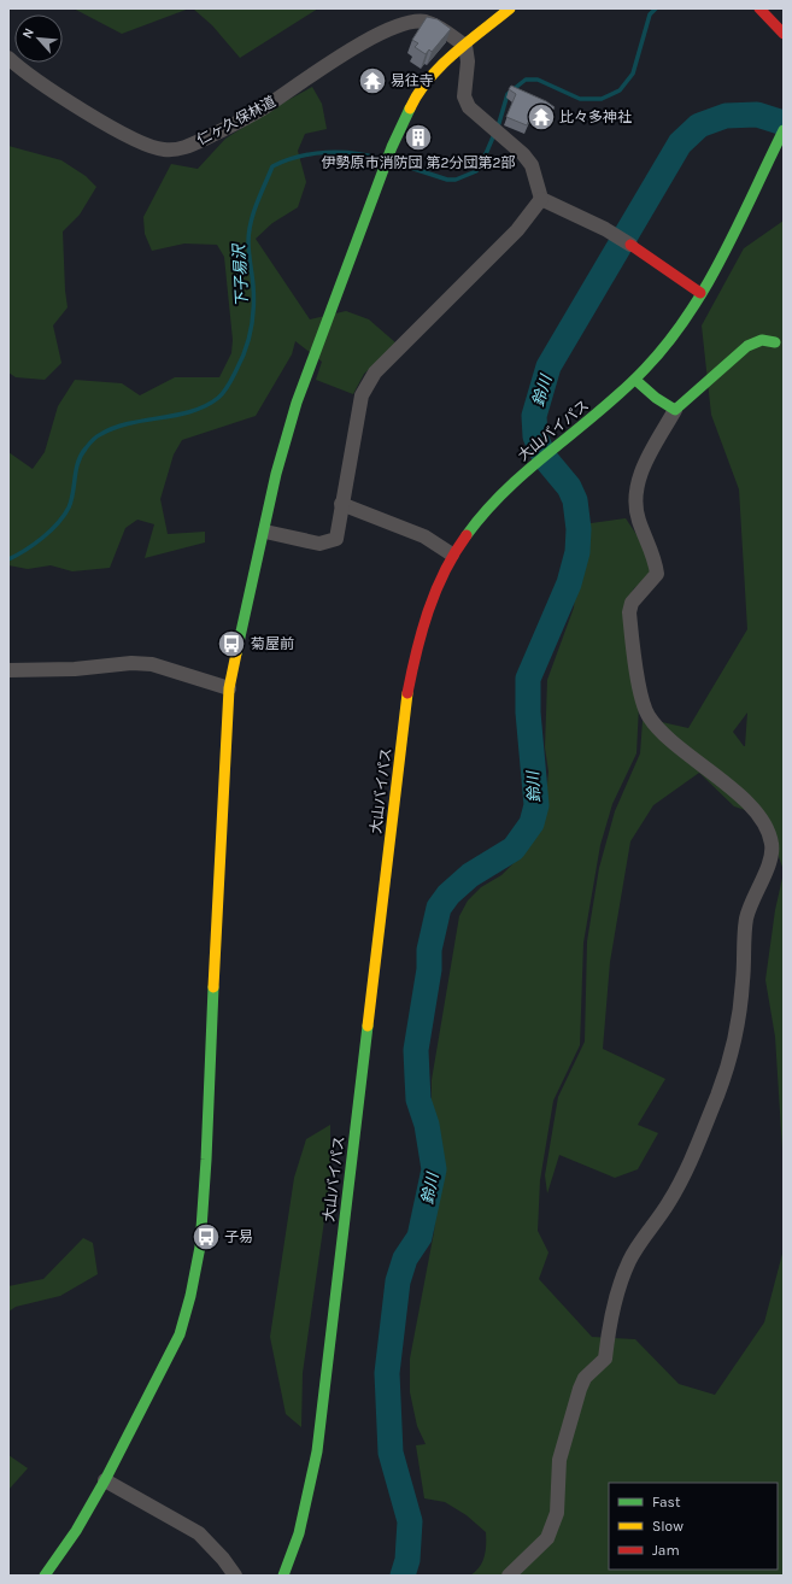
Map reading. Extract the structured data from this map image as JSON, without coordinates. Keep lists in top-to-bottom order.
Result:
{
  "streets": {
    "street": ["仁ヶ久保林道", "大山バイパス"]
  },
  "water": ["下子易沢", "鈴川"],
  "places": {
    "temple": ["易往寺", "比々多神社"],
    "building": ["伊勢原市消防団 第2分団第2部"],
    "bus stop": ["菊屋前", "子易"]
  },
  "legend": ["Fast", "Slow", "Jam"],
  "north": "top left"
}
